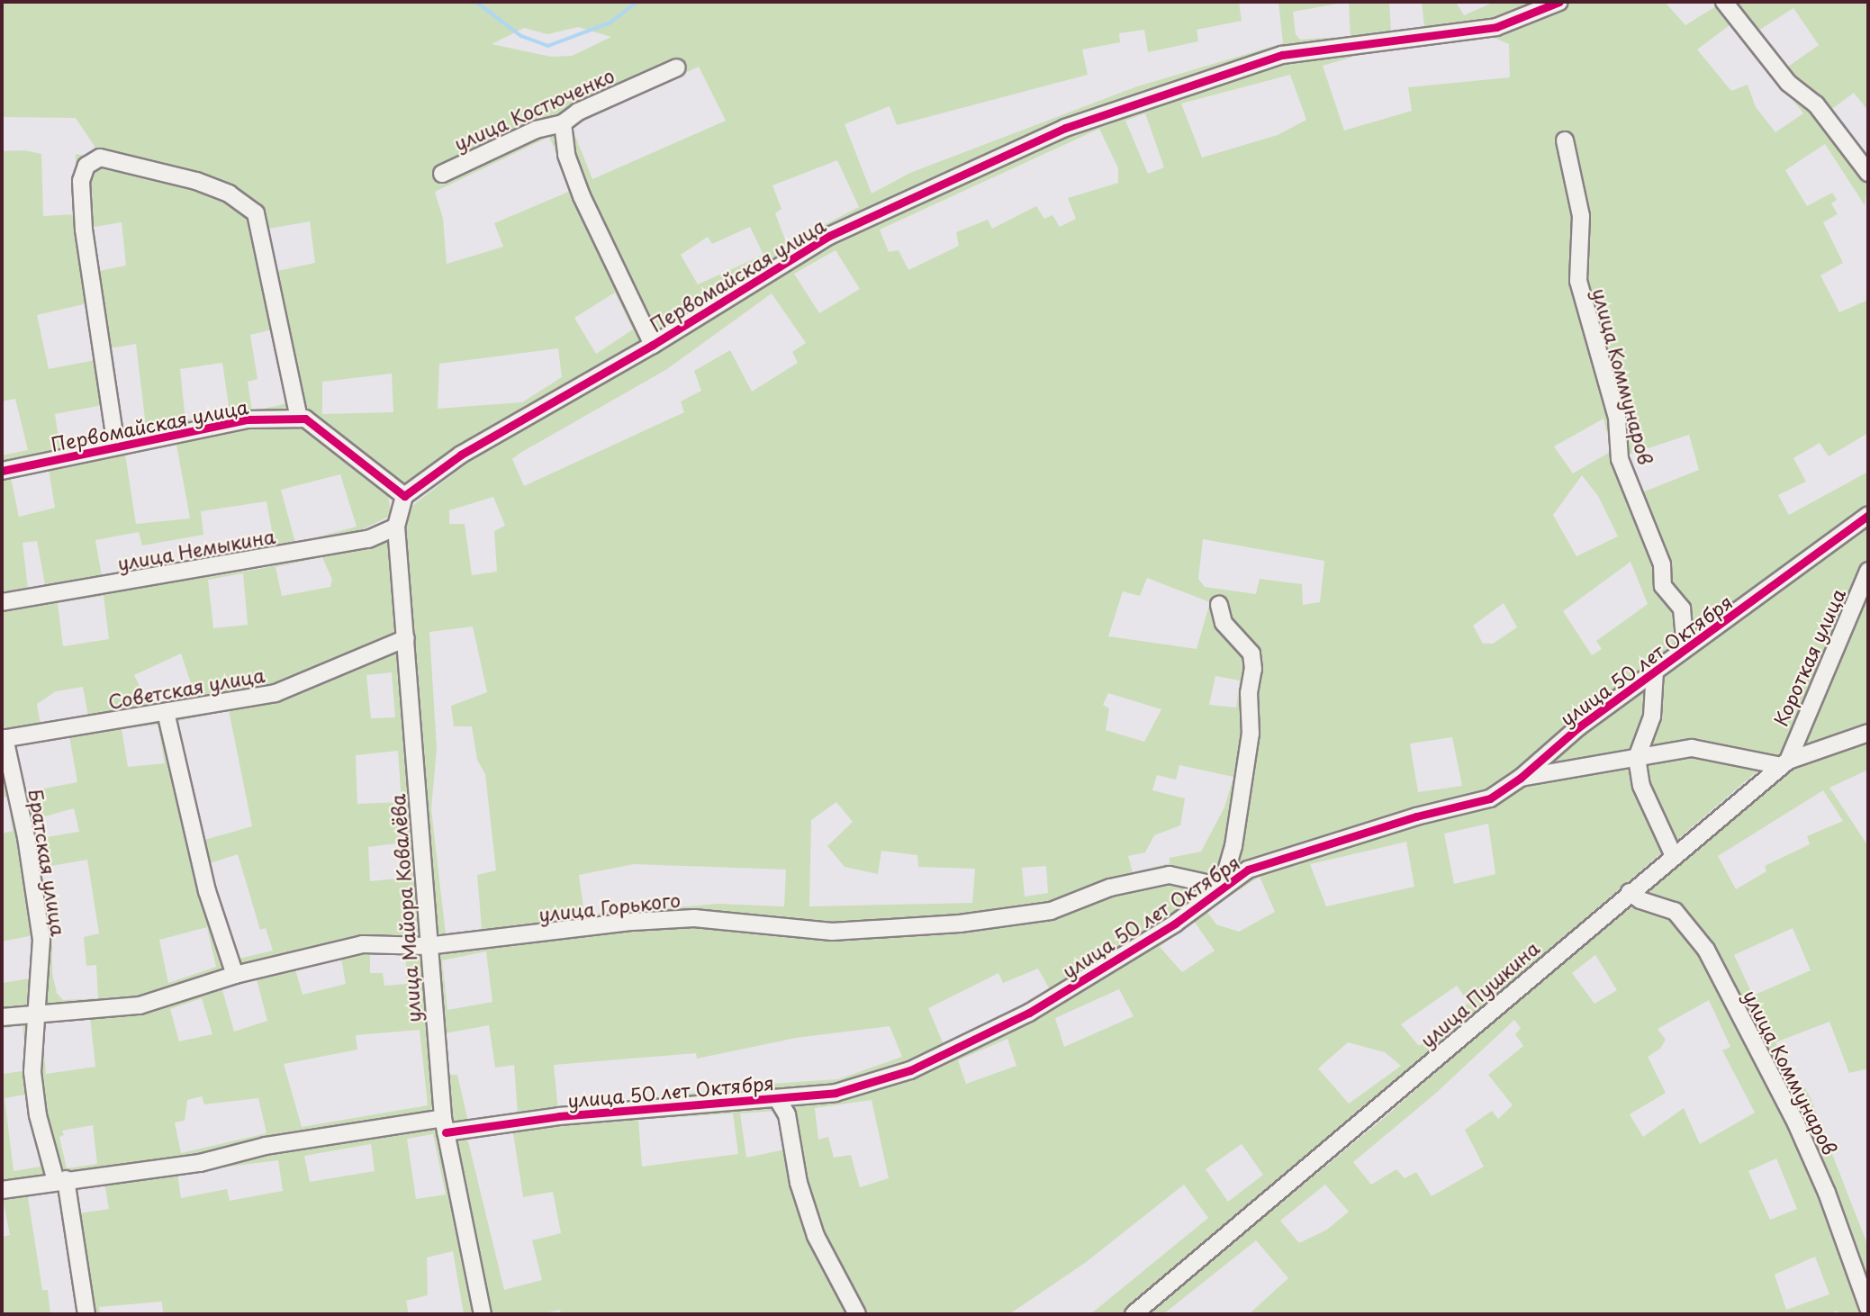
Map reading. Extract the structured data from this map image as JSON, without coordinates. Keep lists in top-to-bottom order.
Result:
{
  "streets": {
    "street": [
      "улица Костюченко",
      "Первомайская улица",
      "улица Коммунаров",
      "улица Немыкина",
      "Короткая улица",
      "улица 50 лет Октября",
      "Советская улица",
      "Братская улица",
      "улица Горького",
      "улица Майора Ковалёва",
      "улица Пушкина"
    ]
  },
  "crossings": [
    ["Первомайская улица", "улица Майора Ковалёва"],
    ["улица Коммунаров", "улица 50 лет Октября"],
    ["улица Коммунаров", "улица Пушкина"],
    ["улица Немыкина", "улица Майора Ковалёва"],
    ["Короткая улица", "улица Пушкина"],
    ["улица 50 лет Октября", "Братская улица"],
    ["улица 50 лет Октября", "улица Горького"],
    ["улица 50 лет Октября", "улица Майора Ковалёва"],
    ["Советская улица", "Братская улица"],
    ["Советская улица", "улица Майора Ковалёва"],
    ["Братская улица", "улица Горького"],
    ["улица Горького", "улица Майора Ковалёва"]
  ]
}
